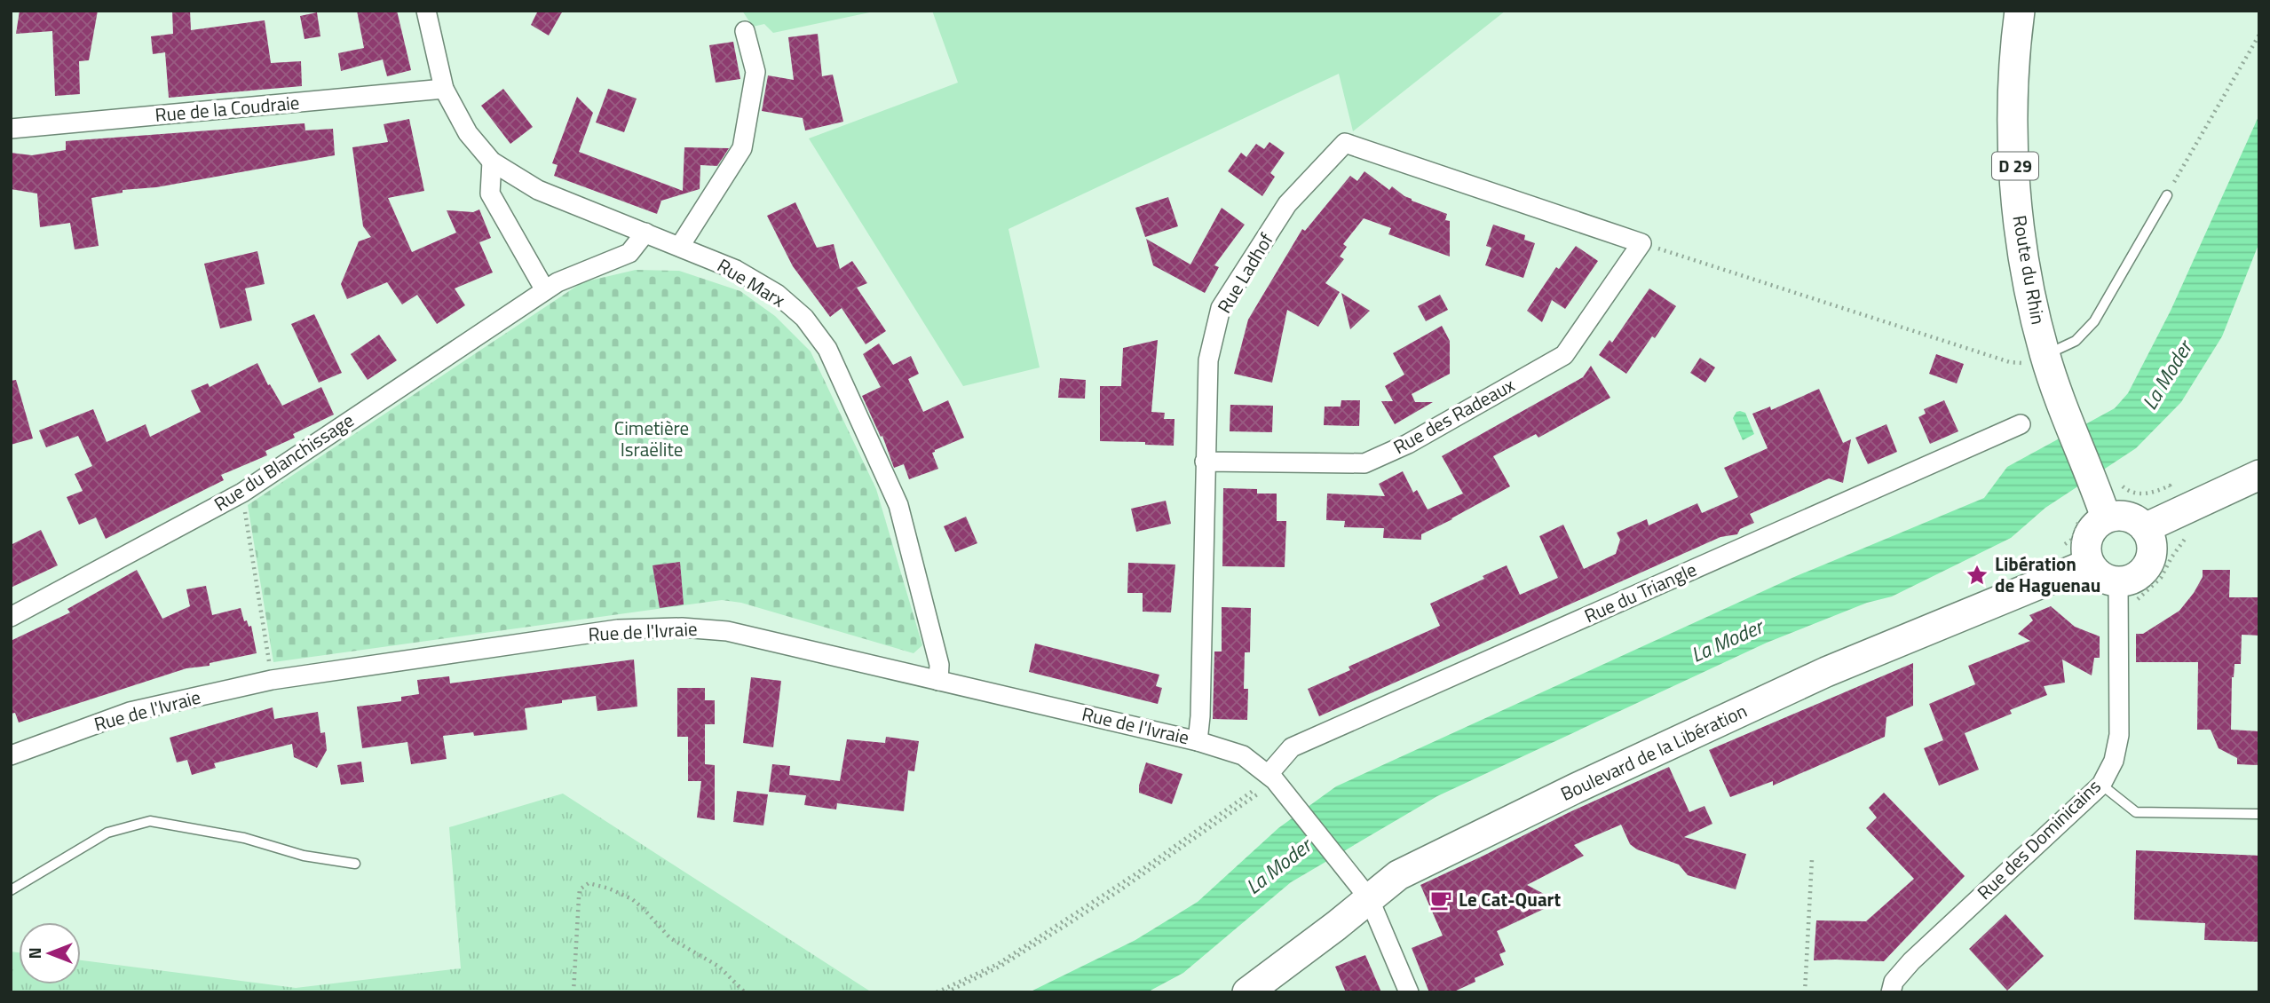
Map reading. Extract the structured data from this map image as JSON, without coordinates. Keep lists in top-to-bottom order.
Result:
{
  "streets": {
    "main road": ["D 29", "Route du Rhin", "Boulevard de la Libération"],
    "street": [
      "Rue de la Coudraie",
      "Rue Ladhof",
      "Rue Marx",
      "Rue des Radeaux",
      "Rue du Blanchissage",
      "Rue du Triangle",
      "Rue de l'Ivraie",
      "Rue des Dominicains"
    ]
  },
  "crossings": [
    ["Rue de la Coudraie", "Rue Marx"],
    ["Rue Ladhof", "Rue des Radeaux"],
    ["Rue Ladhof", "Rue de l'Ivraie"],
    ["Rue Marx", "Rue du Blanchissage"],
    ["Rue Marx", "Rue de l'Ivraie"],
    ["Rue du Triangle", "Rue de l'Ivraie"],
    ["Rue de l'Ivraie", "Boulevard de la Libération"]
  ],
  "water": ["La Moder"],
  "parks": ["Cimetière Israëlite"],
  "places": {
    "place": ["Libération de Haguenau"],
    "cafe": ["Le Cat-Quart"]
  },
  "north": "left"
}
